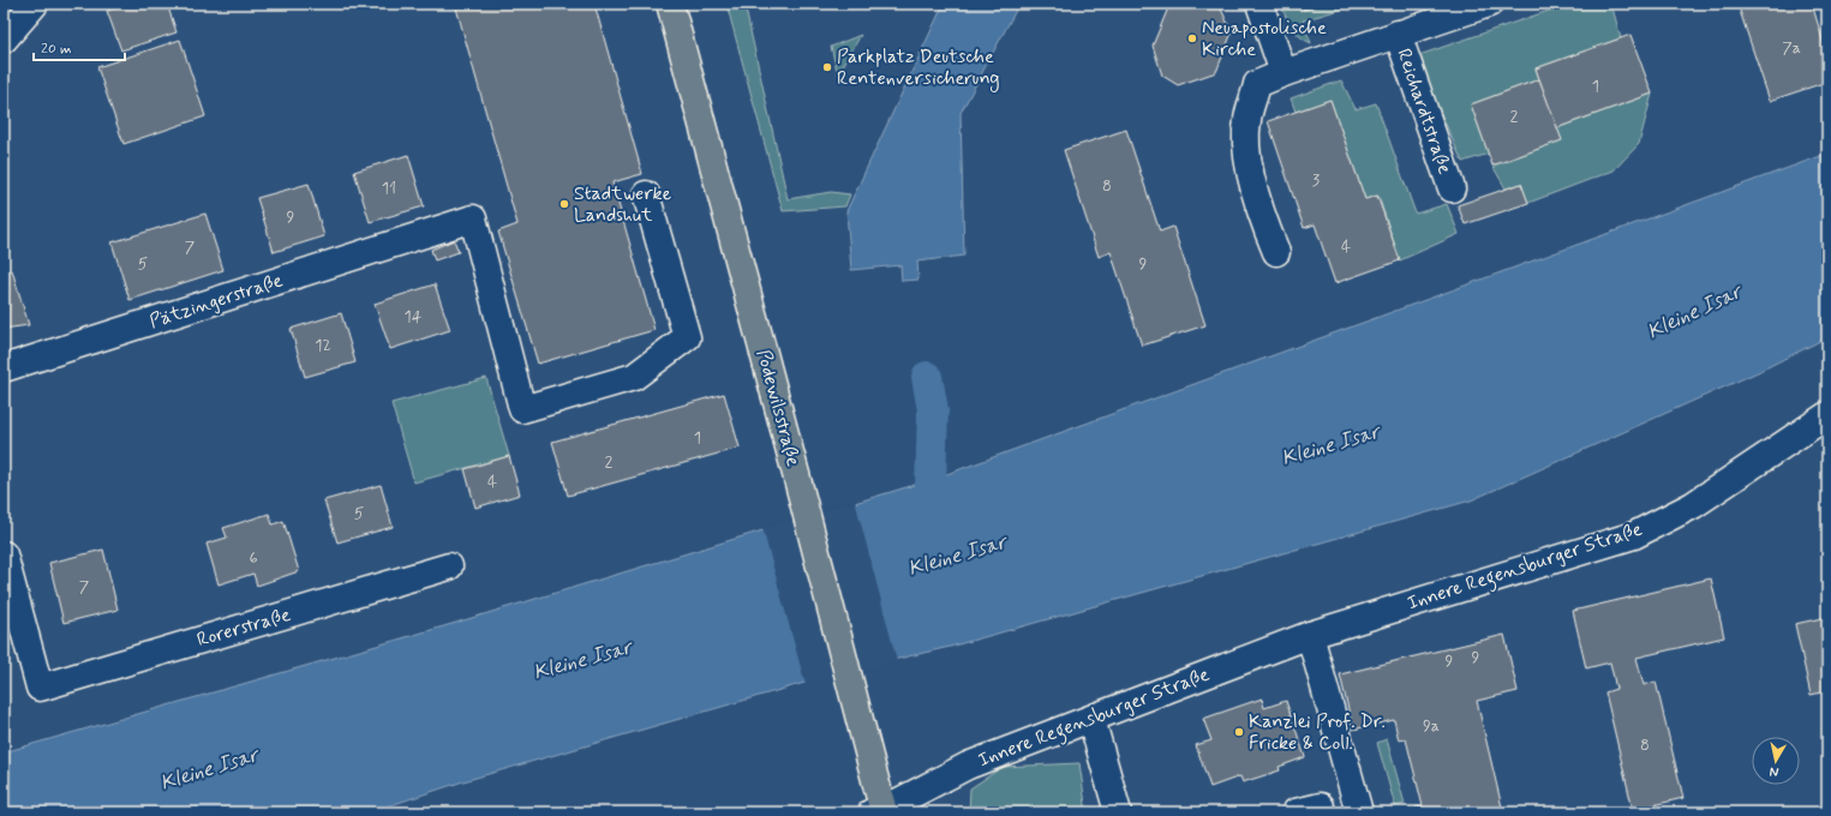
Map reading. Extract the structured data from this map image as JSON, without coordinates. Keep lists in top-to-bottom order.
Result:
{
  "streets": {
    "main road": ["Podewilsstraße"],
    "street": [
      "Reichardtstraße",
      "Pätzingerstraße",
      "Innere Regensburger Straße",
      "Rorerstraße"
    ]
  },
  "crossings": [
    ["Podewilsstraße", "Innere Regensburger Straße"]
  ],
  "water": ["Kleine Isar"],
  "places": [
    "Neuapostolische Kirche",
    "Parkplatz Deutsche Rentenversicherung",
    "Stadtwerke Landshut",
    "Kanzlei Prof. Dr. Fricke & Coll."
  ],
  "house_numbers": [
    "7a",
    "1",
    "2",
    "3",
    "8",
    "11",
    "9",
    "7",
    "4",
    "5",
    "9",
    "14",
    "12",
    "1",
    "2",
    "4",
    "5",
    "6",
    "7",
    "9",
    "9",
    "9a",
    "8"
  ],
  "scale_bar": "20 m",
  "north": "bottom"
}
